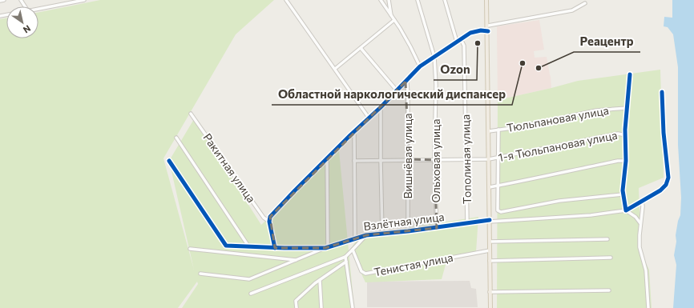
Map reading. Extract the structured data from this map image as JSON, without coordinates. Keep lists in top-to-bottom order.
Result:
{
  "streets": {
    "street": [
      "Тюльпановая улица",
      "1-я Тюльпановая улица",
      "Вишнёвая улица",
      "Тополиная улица",
      "Ольховая улица",
      "Ракитная улица",
      "Взлётная улица",
      "Тенистая улица"
    ]
  },
  "crossings": [
    ["1-я Тюльпановая улица", "Вишнёвая улица"],
    ["1-я Тюльпановая улица", "Тополиная улица"],
    ["1-я Тюльпановая улица", "Ольховая улица"],
    ["Вишнёвая улица", "Взлётная улица"],
    ["Тополиная улица", "Взлётная улица"],
    ["Ольховая улица", "Взлётная улица"]
  ],
  "places": ["Ozon", "Областной наркологический диспансер", "Реацентр"],
  "north": "bottom right"
}
